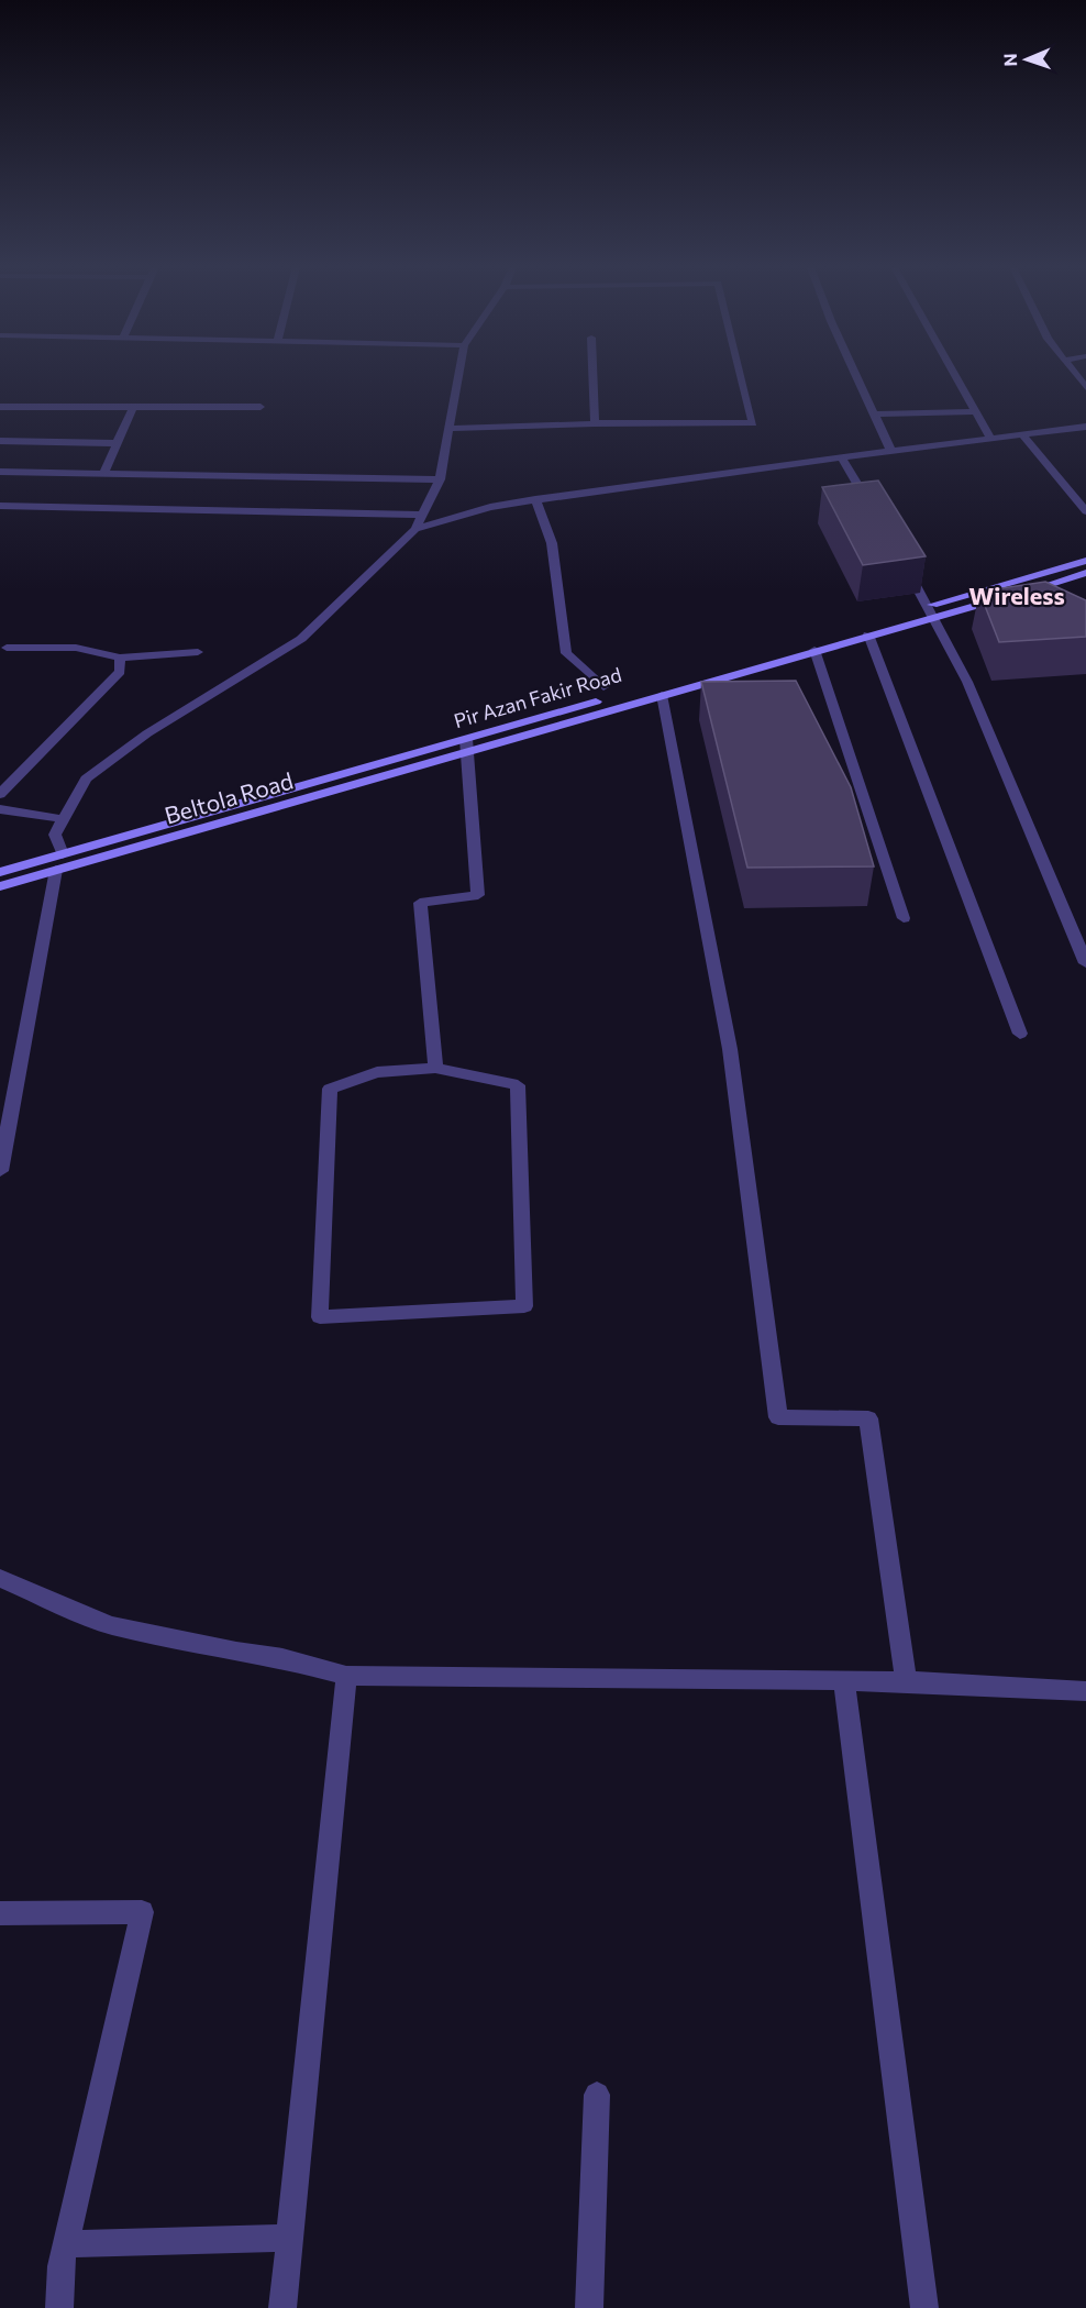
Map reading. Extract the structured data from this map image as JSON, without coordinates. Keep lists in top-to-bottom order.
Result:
{
  "streets": {
    "main road": ["Pir Azan Fakir Road", "Beltola Road"]
  },
  "crossings": [
    ["Pir Azan Fakir Road", "Beltola Road"]
  ],
  "districts": ["Wireless"],
  "north": "left"
}
